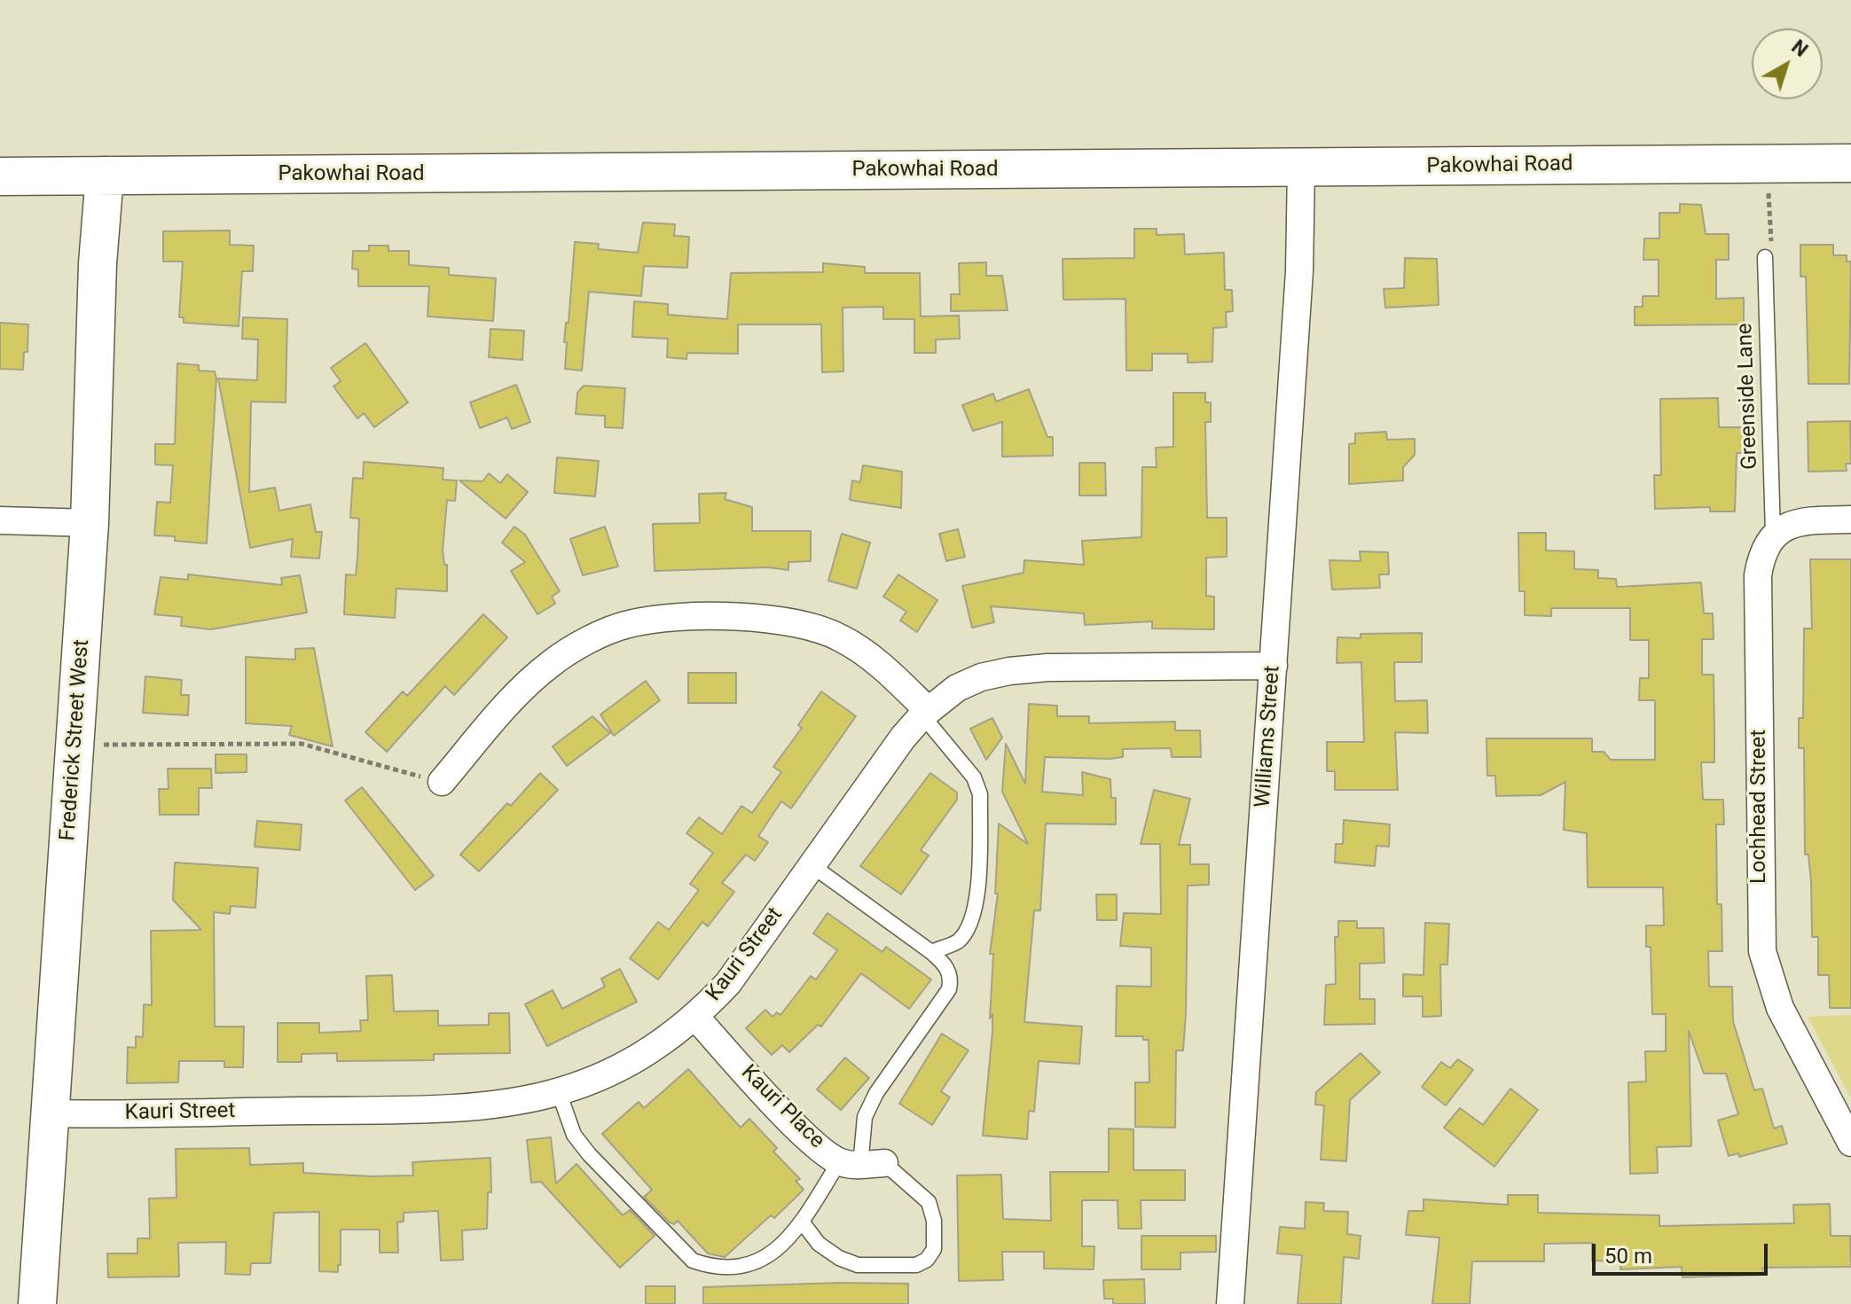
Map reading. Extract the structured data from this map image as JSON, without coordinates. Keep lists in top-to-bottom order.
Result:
{
  "streets": {
    "main road": ["Pakowhai Road", "Frederick Street West"],
    "street": [
      "Williams Street",
      "Lochhead Street",
      "Kauri Street",
      "Kauri Place"
    ],
    "lane": ["Greenside Lane"]
  },
  "crossings": [
    ["Pakowhai Road", "Williams Street"],
    ["Pakowhai Road", "Frederick Street West"],
    ["Greenside Lane", "Lochhead Street"],
    ["Williams Street", "Kauri Street"],
    ["Frederick Street West", "Kauri Street"],
    ["Kauri Street", "Kauri Place"]
  ],
  "scale_bar": "50 m",
  "north": "top right"
}
